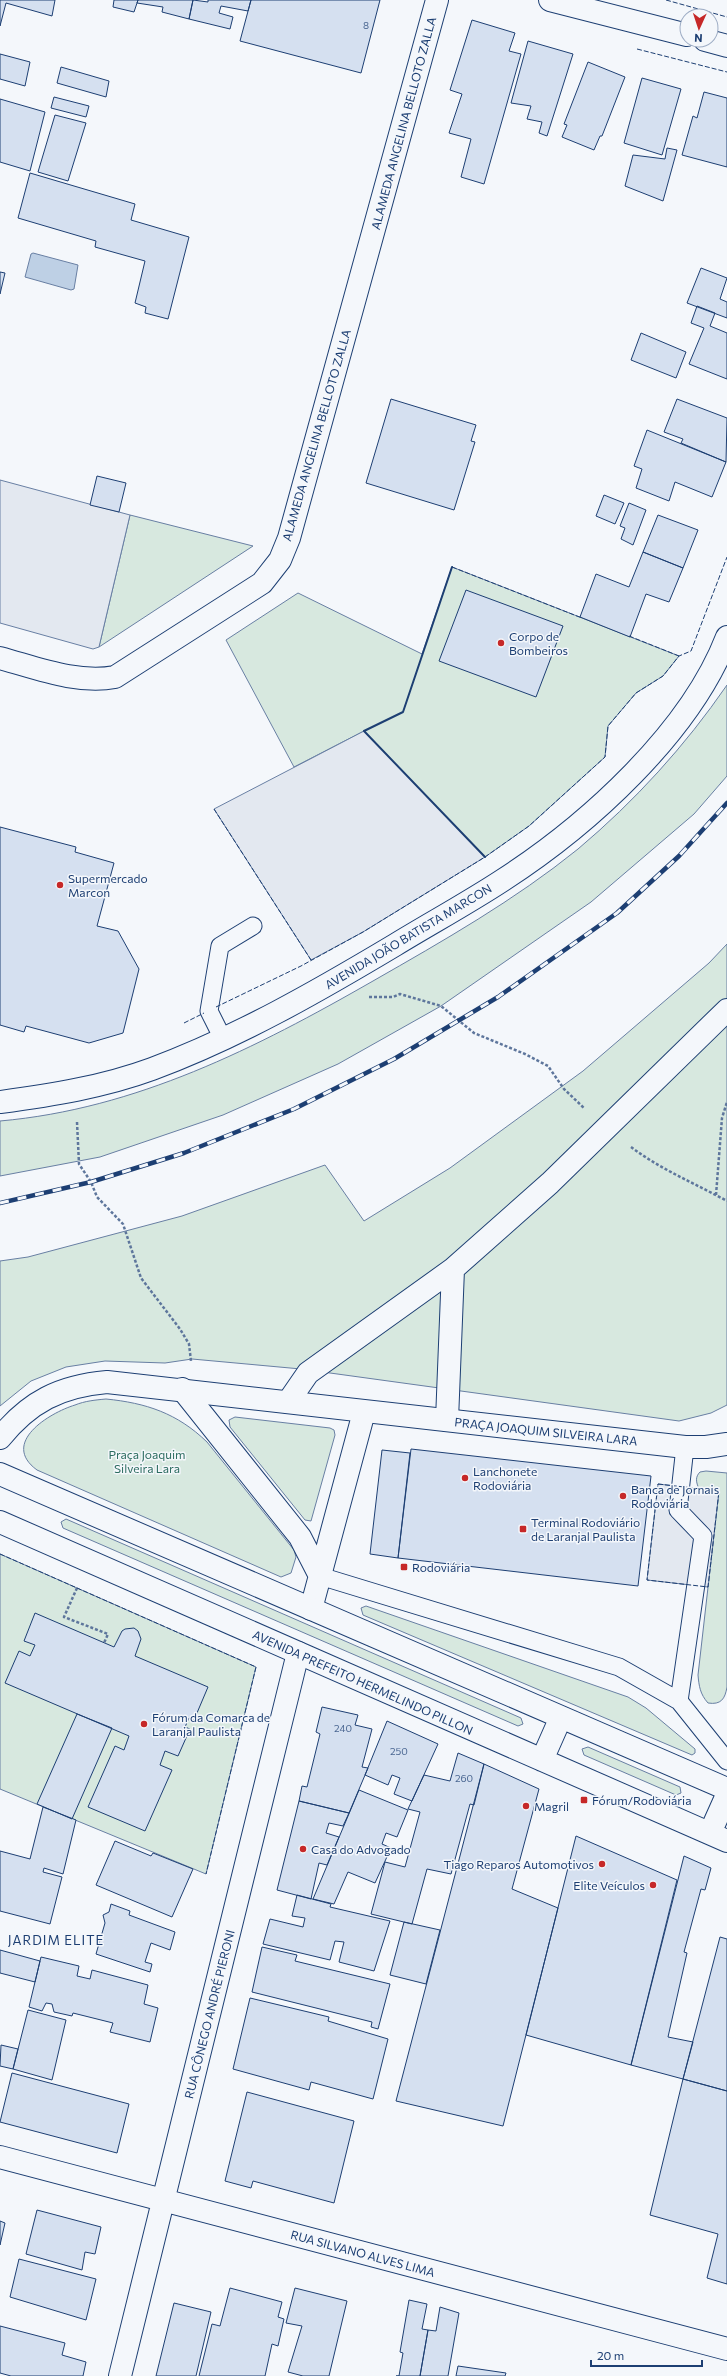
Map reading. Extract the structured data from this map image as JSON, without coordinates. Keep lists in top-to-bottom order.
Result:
{
  "streets": {
    "street": [
      "ALAMEDA ANGELINA BELLOTO ZALLA",
      "AVENIDA JOÃO BATISTA MARCON",
      "PRAÇA JOAQUIM SILVEIRA LARA",
      "AVENIDA PREFEITO HERMELINDO PILLON",
      "RUA CÔNEGO ANDRÉ PIERONI",
      "RUA SILVANO ALVES LIMA"
    ]
  },
  "crossings": [
    ["AVENIDA PREFEITO HERMELINDO PILLON", "RUA CÔNEGO ANDRÉ PIERONI"],
    ["RUA CÔNEGO ANDRÉ PIERONI", "RUA SILVANO ALVES LIMA"]
  ],
  "districts": ["JARDIM ELITE"],
  "parks": ["Praça Joaquim Silveira Lara"],
  "places": {
    "other": [
      "Corpo de Bombeiros",
      "Supermercado Marcon",
      "Lanchonete Rodoviária",
      "Banca de Jornais Rodoviária",
      "Fórum da Comarca de Laranjal Paulista",
      "Magril",
      "Casa do Advogado",
      "Tiago Reparos Automotivos",
      "Elite Veículos"
    ],
    "transit": ["Terminal Rodoviário de Laranjal Paulista", "Rodoviária", "Fórum/Rodoviária"]
  },
  "house_numbers": [
    "8",
    "240",
    "250",
    "260"
  ],
  "scale_bar": "20 m",
  "north": "bottom"
}
